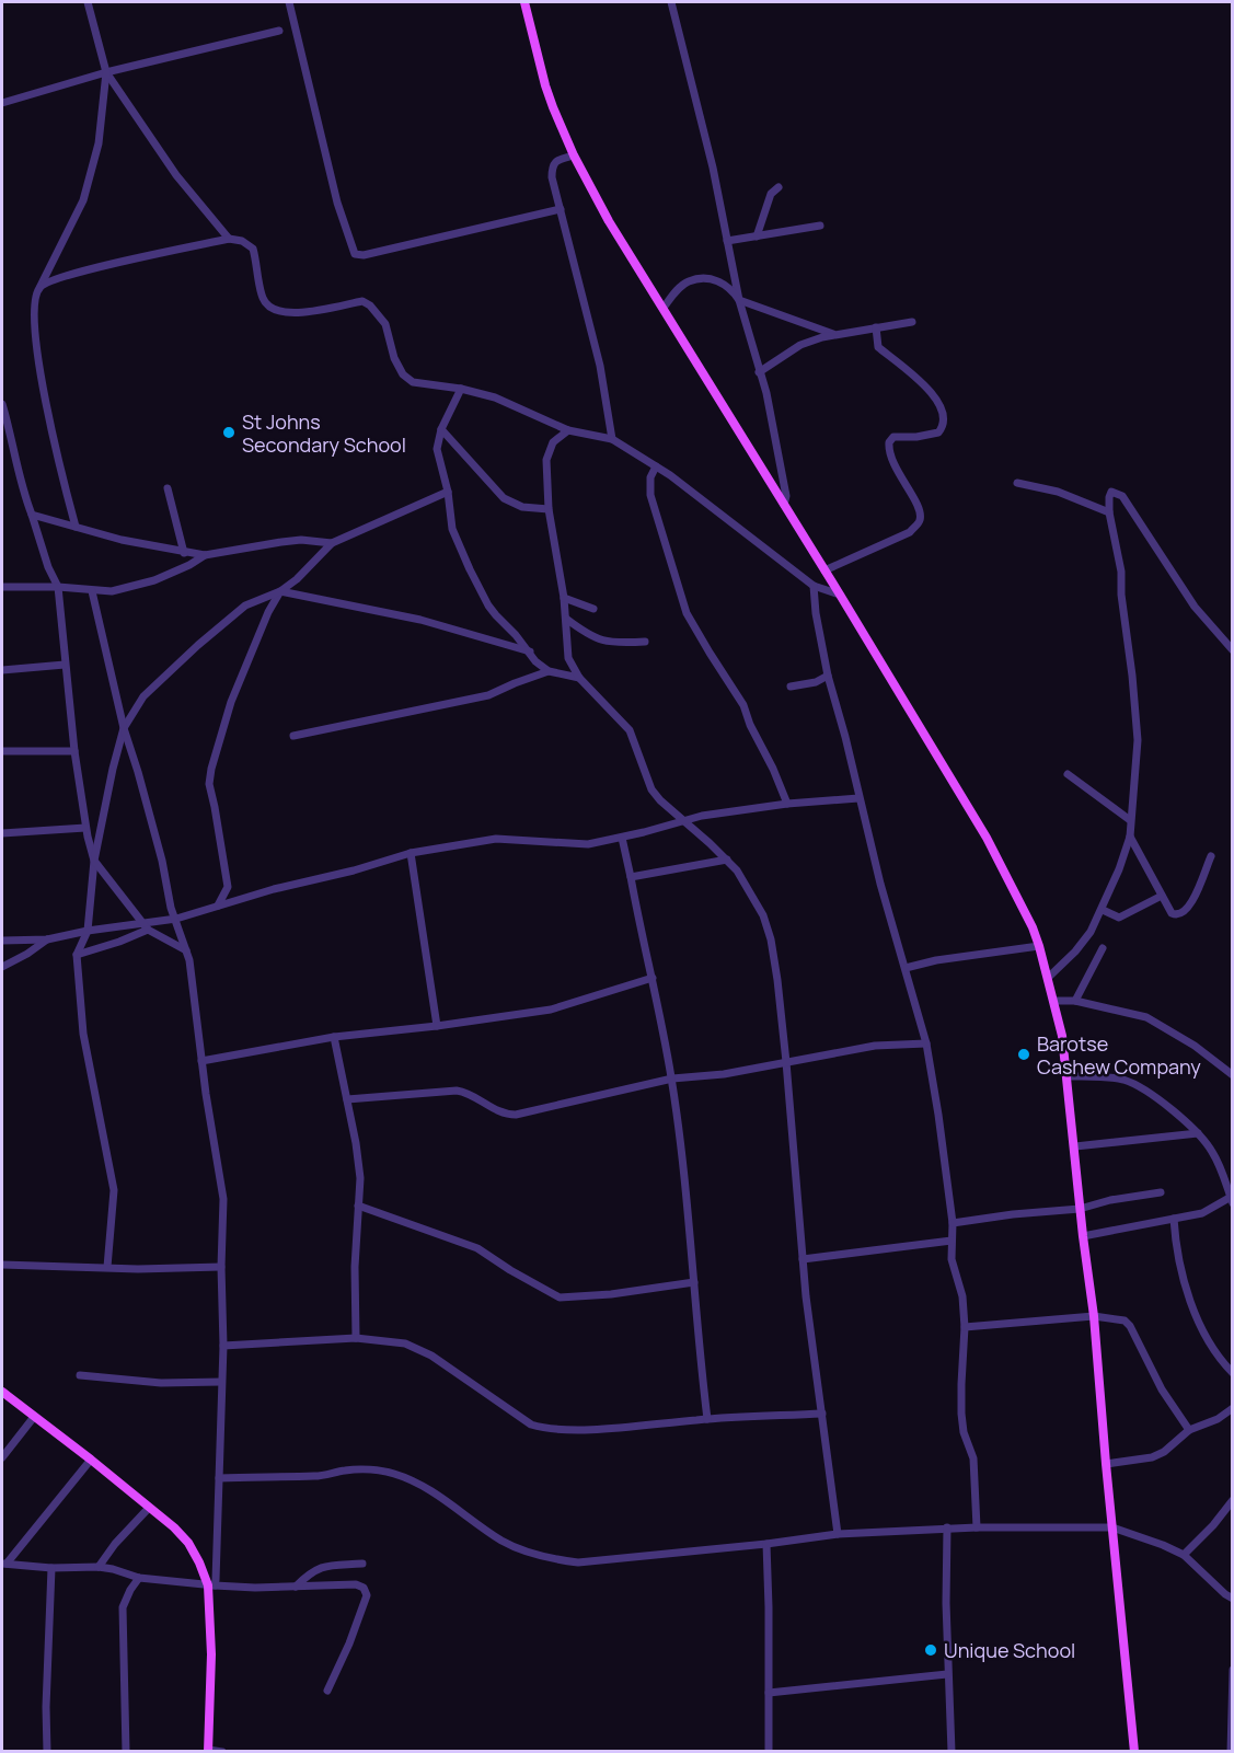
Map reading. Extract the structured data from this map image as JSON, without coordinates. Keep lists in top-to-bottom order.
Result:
{
  "places": ["St Johns Secondary School", "Barotse Cashew Company", "Unique School"]
}
